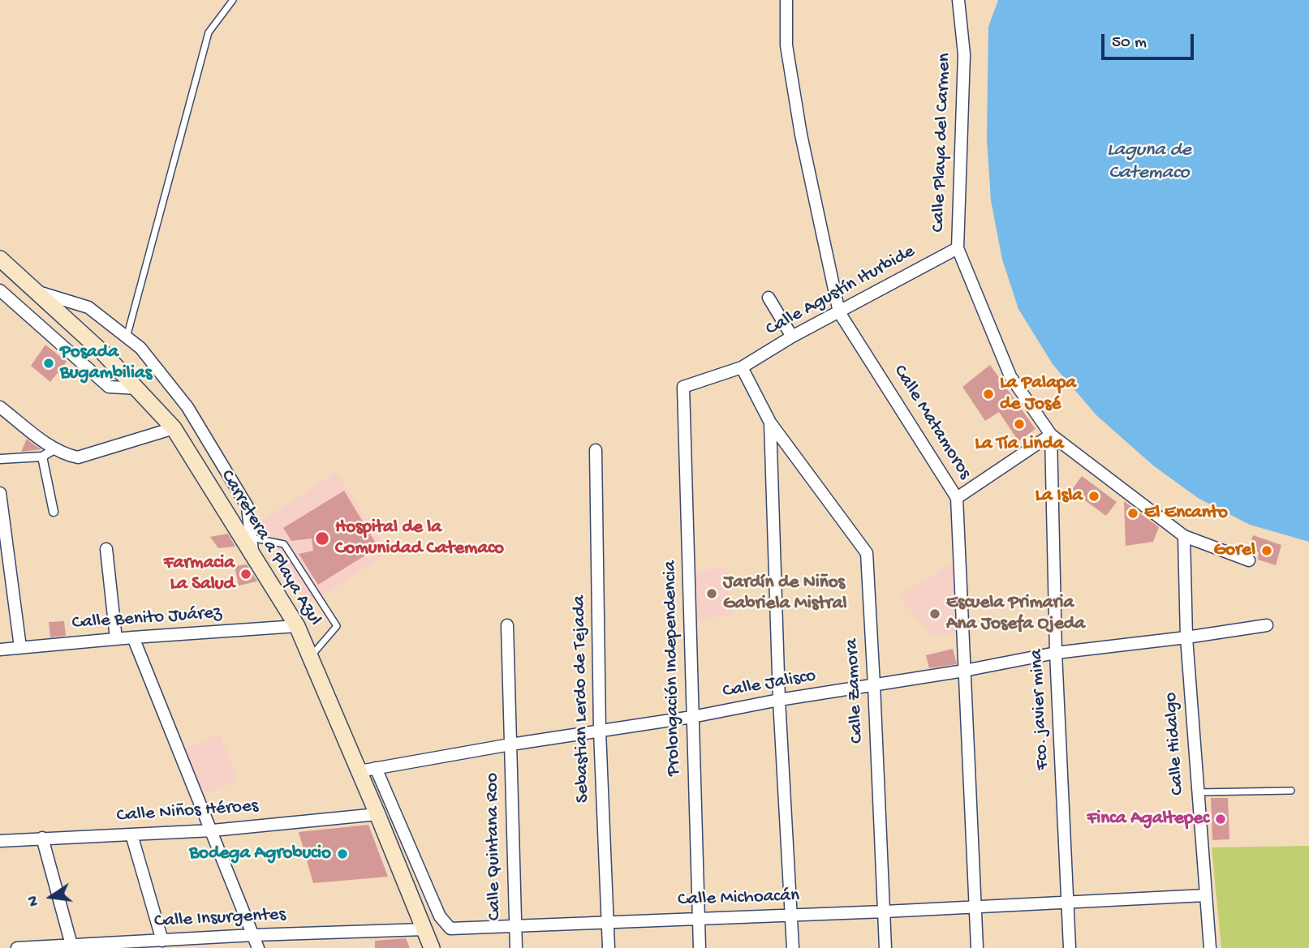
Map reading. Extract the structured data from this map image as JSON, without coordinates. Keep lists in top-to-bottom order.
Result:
{
  "streets": {
    "main road": ["Carretera a Playa Azul"],
    "street": [
      "Calle Playa del Carmen",
      "Calle Agustín Iturbide",
      "Calle Matamoros",
      "Calle Benito Juárez",
      "Prolongación Independencia",
      "Calle Jalisco",
      "Calle Zamora",
      "Sebastian Lerdo de Tejada",
      "Fco. javier mina",
      "Calle Hidalgo",
      "Calle Niños Héroes",
      "Calle Quintana Roo",
      "Calle Michoacán",
      "Calle Insurgentes"
    ]
  },
  "crossings": [
    ["Calle Playa del Carmen", "Calle Agustín Iturbide"],
    ["Calle Playa del Carmen", "Fco. javier mina"],
    ["Calle Agustín Iturbide", "Calle Matamoros"],
    ["Calle Agustín Iturbide", "Prolongación Independencia"],
    ["Calle Agustín Iturbide", "Calle Zamora"],
    ["Calle Matamoros", "Calle Jalisco"],
    ["Calle Matamoros", "Calle Michoacán"],
    ["Carretera a Playa Azul", "Calle Benito Juárez"],
    ["Carretera a Playa Azul", "Calle Jalisco"],
    ["Carretera a Playa Azul", "Calle Niños Héroes"],
    ["Carretera a Playa Azul", "Calle Insurgentes"],
    ["Prolongación Independencia", "Calle Jalisco"],
    ["Prolongación Independencia", "Calle Michoacán"],
    ["Calle Jalisco", "Calle Zamora"],
    ["Calle Jalisco", "Sebastian Lerdo de Tejada"],
    ["Calle Jalisco", "Fco. javier mina"],
    ["Calle Jalisco", "Calle Hidalgo"],
    ["Calle Jalisco", "Calle Quintana Roo"],
    ["Calle Jalisco", "Calle Michoacán"],
    ["Calle Zamora", "Calle Michoacán"],
    ["Sebastian Lerdo de Tejada", "Calle Michoacán"],
    ["Fco. javier mina", "Calle Michoacán"],
    ["Calle Hidalgo", "Calle Michoacán"],
    ["Calle Quintana Roo", "Calle Michoacán"]
  ],
  "water": ["Laguna de Catemaco"],
  "places": [
    "Posada Bugambilias",
    "La Palapa de José",
    "La Tía Linda",
    "La Isla",
    "El Encanto",
    "Hospital de la Comunidad Catemaco",
    "Gorel",
    "Farmacia La Salud",
    "Jardín de Niños Gabriela Mistral",
    "Escuela Primaria Ana Josefa Ojeda",
    "Finca Agaltepec",
    "Bodega Agrobucio"
  ],
  "scale_bar": "50 m",
  "north": "left"
}
